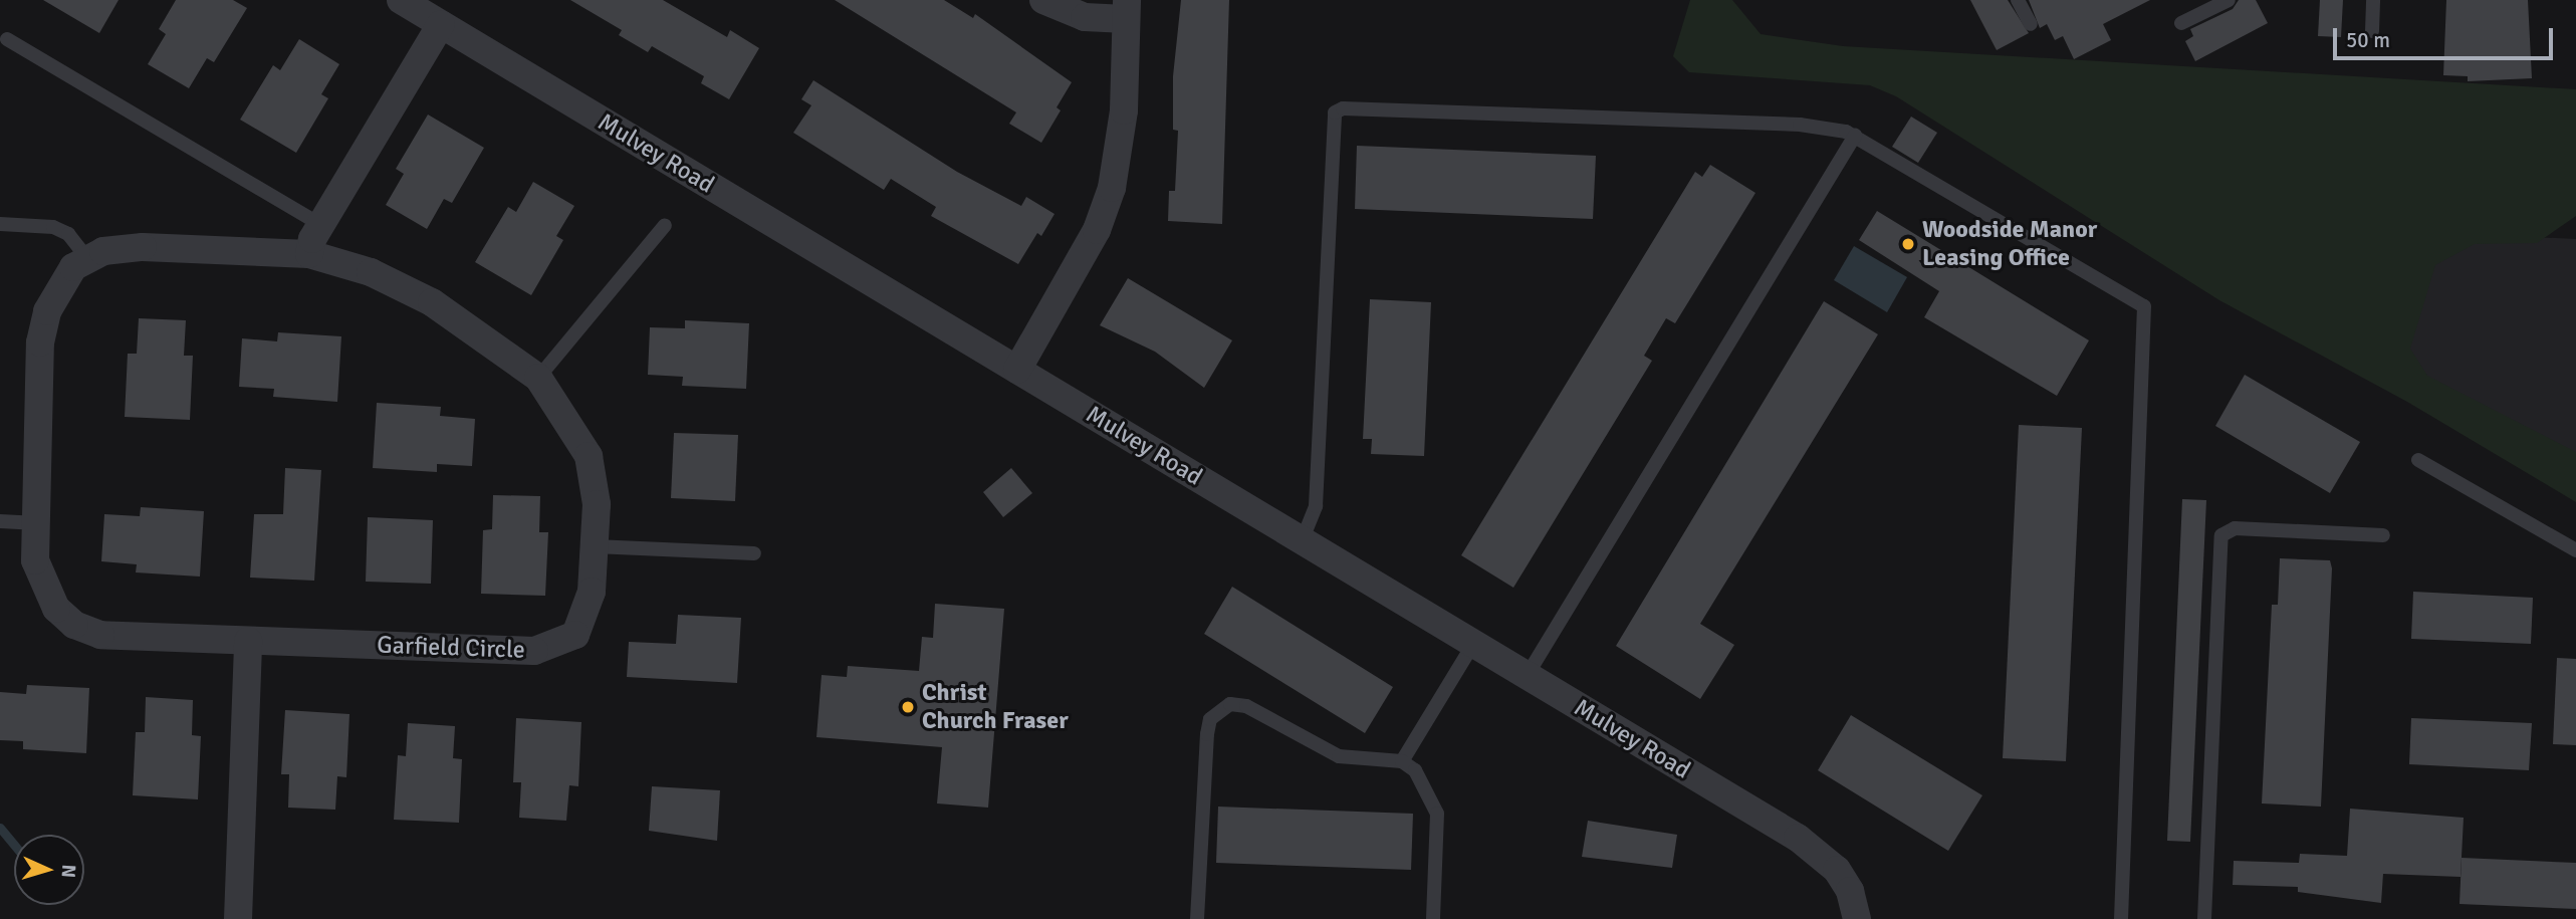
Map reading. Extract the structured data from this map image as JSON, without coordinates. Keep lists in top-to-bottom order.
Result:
{
  "streets": {
    "street": ["Mulvey Road", "Garfield Circle"]
  },
  "places": ["Woodside Manor Leasing Office", "Christ Church Fraser"],
  "scale_bar": "50 m",
  "north": "right"
}
